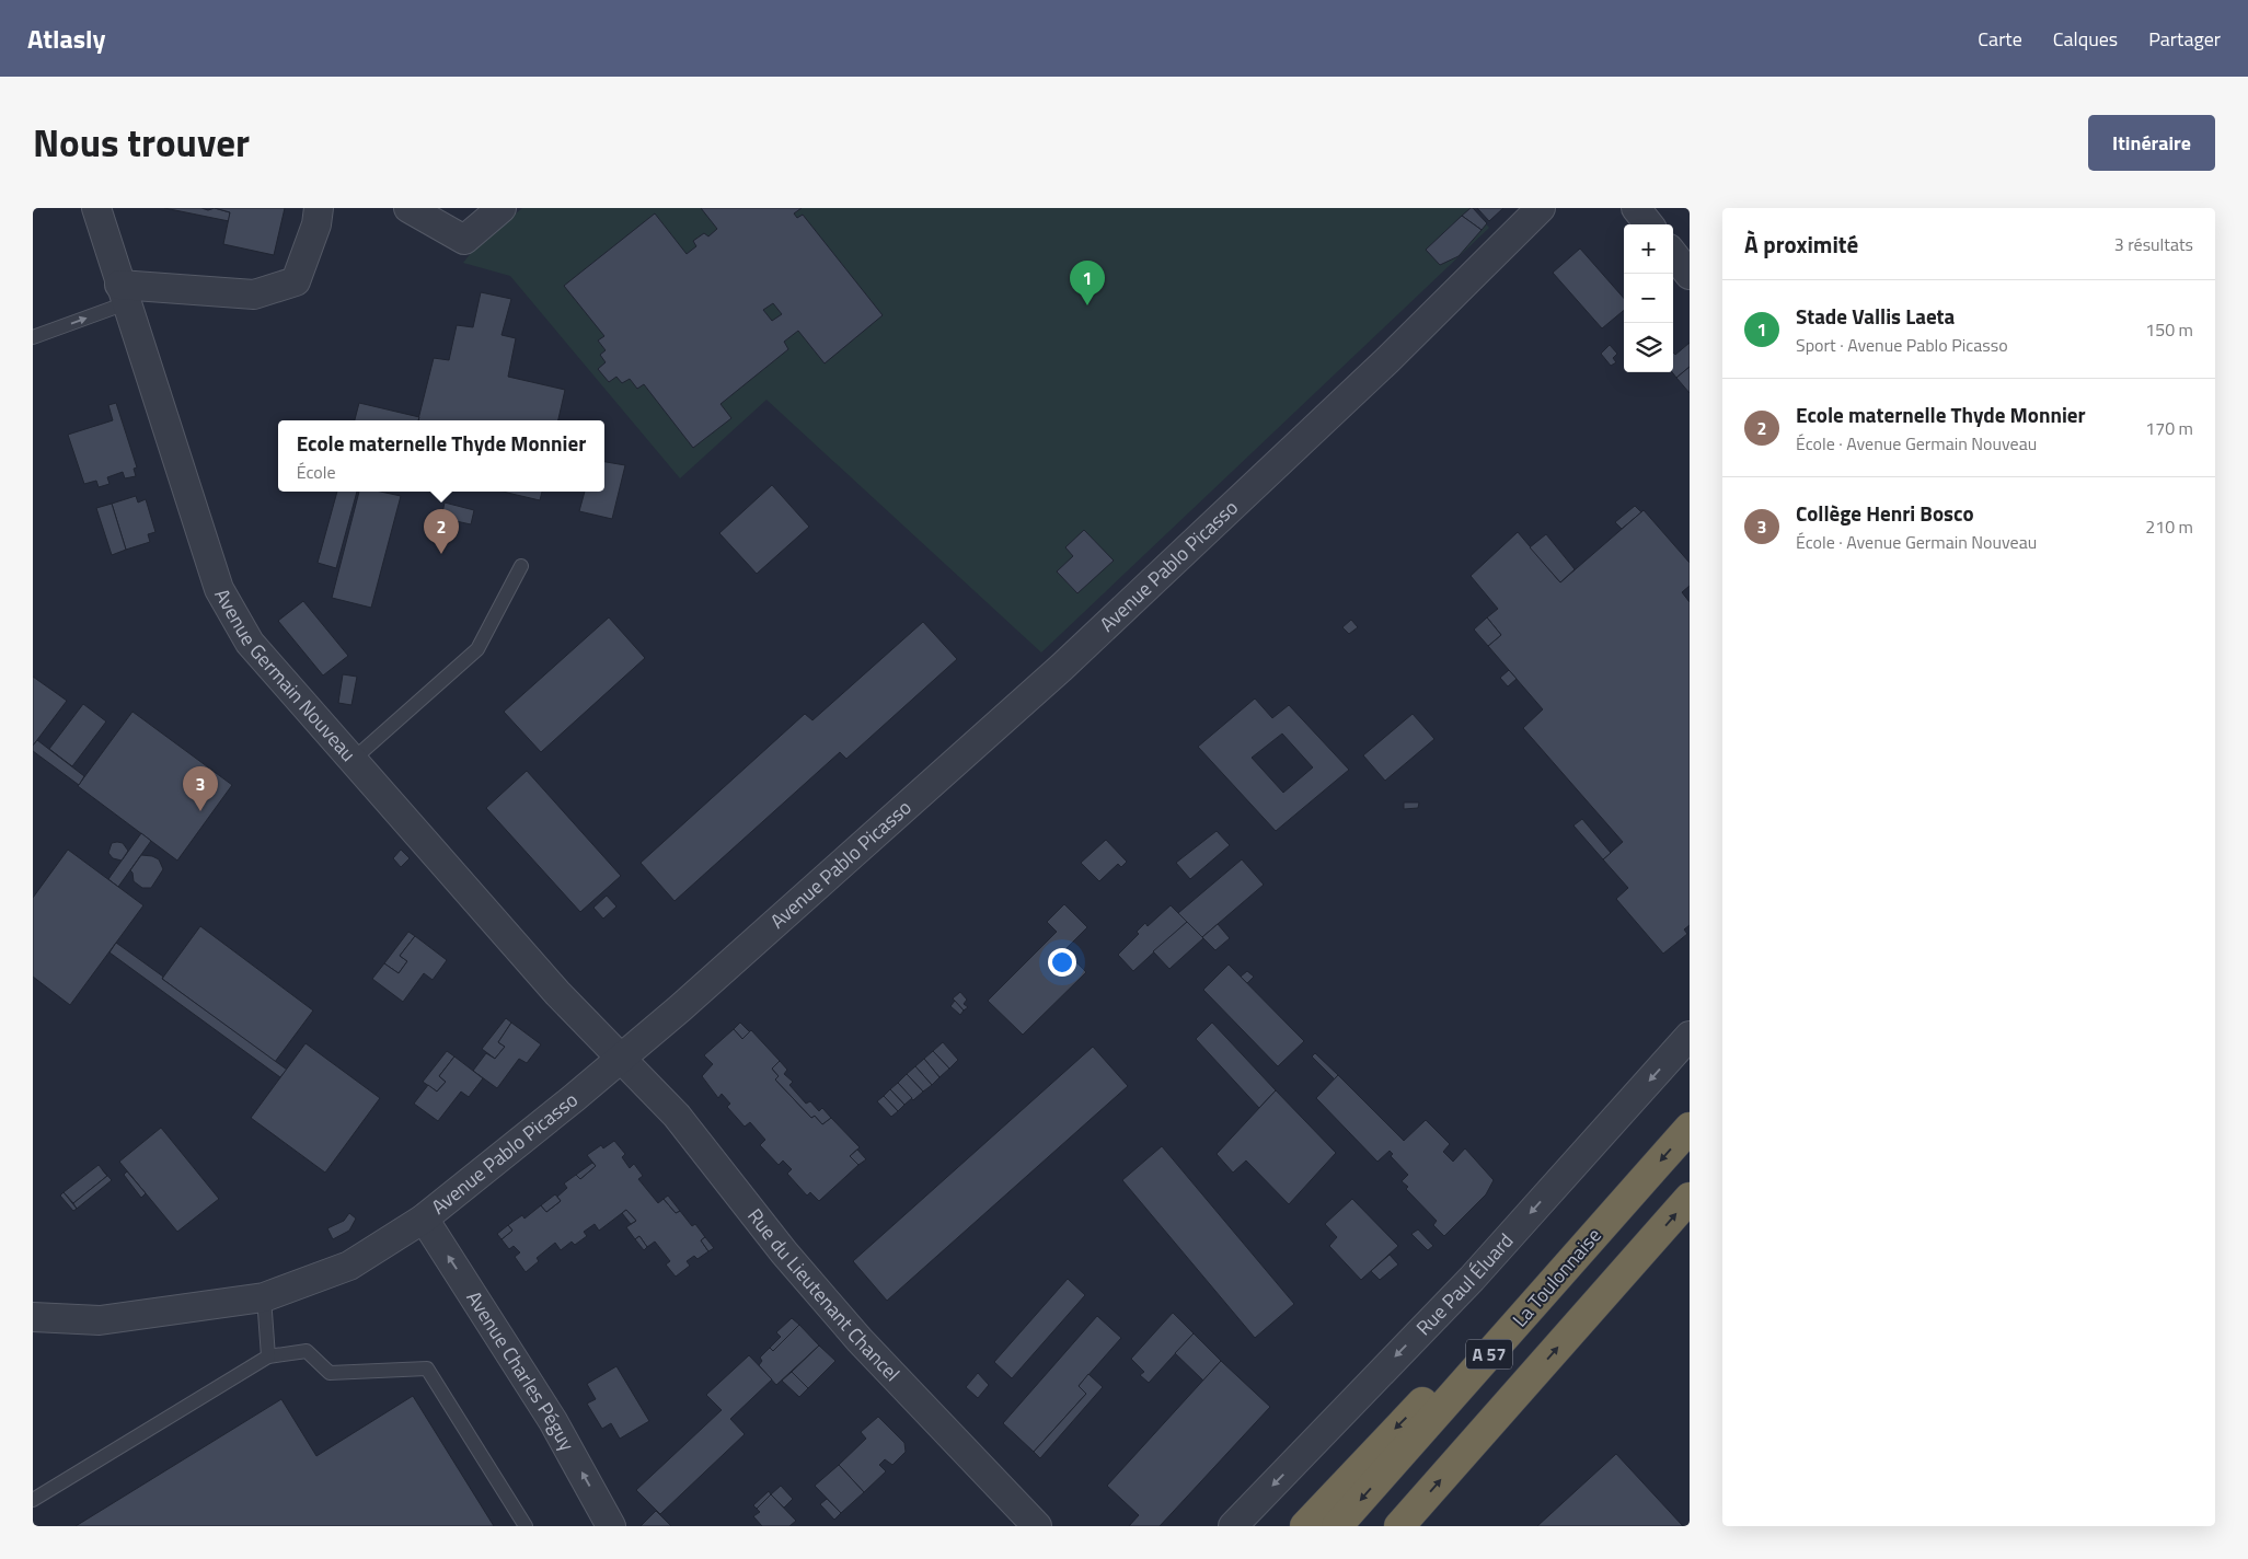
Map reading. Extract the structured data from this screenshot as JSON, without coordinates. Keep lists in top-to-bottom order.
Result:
{
  "streets": {
    "highway": ["La Toulonnaise", "A 57"],
    "street": [
      "Avenue Pablo Picasso",
      "Avenue Germain Nouveau",
      "Rue Paul Éluard",
      "Rue du Lieutenant Chancel",
      "Avenue Charles Péguy"
    ]
  },
  "crossings": [
    ["Avenue Pablo Picasso", "Avenue Germain Nouveau"],
    ["Avenue Pablo Picasso", "Rue du Lieutenant Chancel"],
    ["Avenue Pablo Picasso", "Avenue Charles Péguy"],
    ["Avenue Germain Nouveau", "Rue du Lieutenant Chancel"]
  ],
  "one_way": ["Rue Paul Éluard", "Avenue Charles Péguy"],
  "page": {
    "header": "Atlasly",
    "nav": ["Carte", "Calques", "Partager"],
    "title": "Nous trouver",
    "buttons": "Itinéraire",
    "heading": ["À proximité", "3 résultats"],
    "map_buttons": ["+", "−"],
    "pins": ["1", "2", "3"],
    "list": [
      {
        "mark": "1",
        "name": "Stade Vallis Laeta",
        "note": "Sport · Avenue Pablo Picasso",
        "value": "150 m"
      },
      {
        "mark": "2",
        "name": "Ecole maternelle Thyde Monnier",
        "note": "École · Avenue Germain Nouveau",
        "value": "170 m"
      },
      {
        "mark": "3",
        "name": "Collège Henri Bosco",
        "note": "École · Avenue Germain Nouveau",
        "value": "210 m"
      }
    ],
    "popup": ["Ecole maternelle Thyde Monnier", "École"]
  }
}
